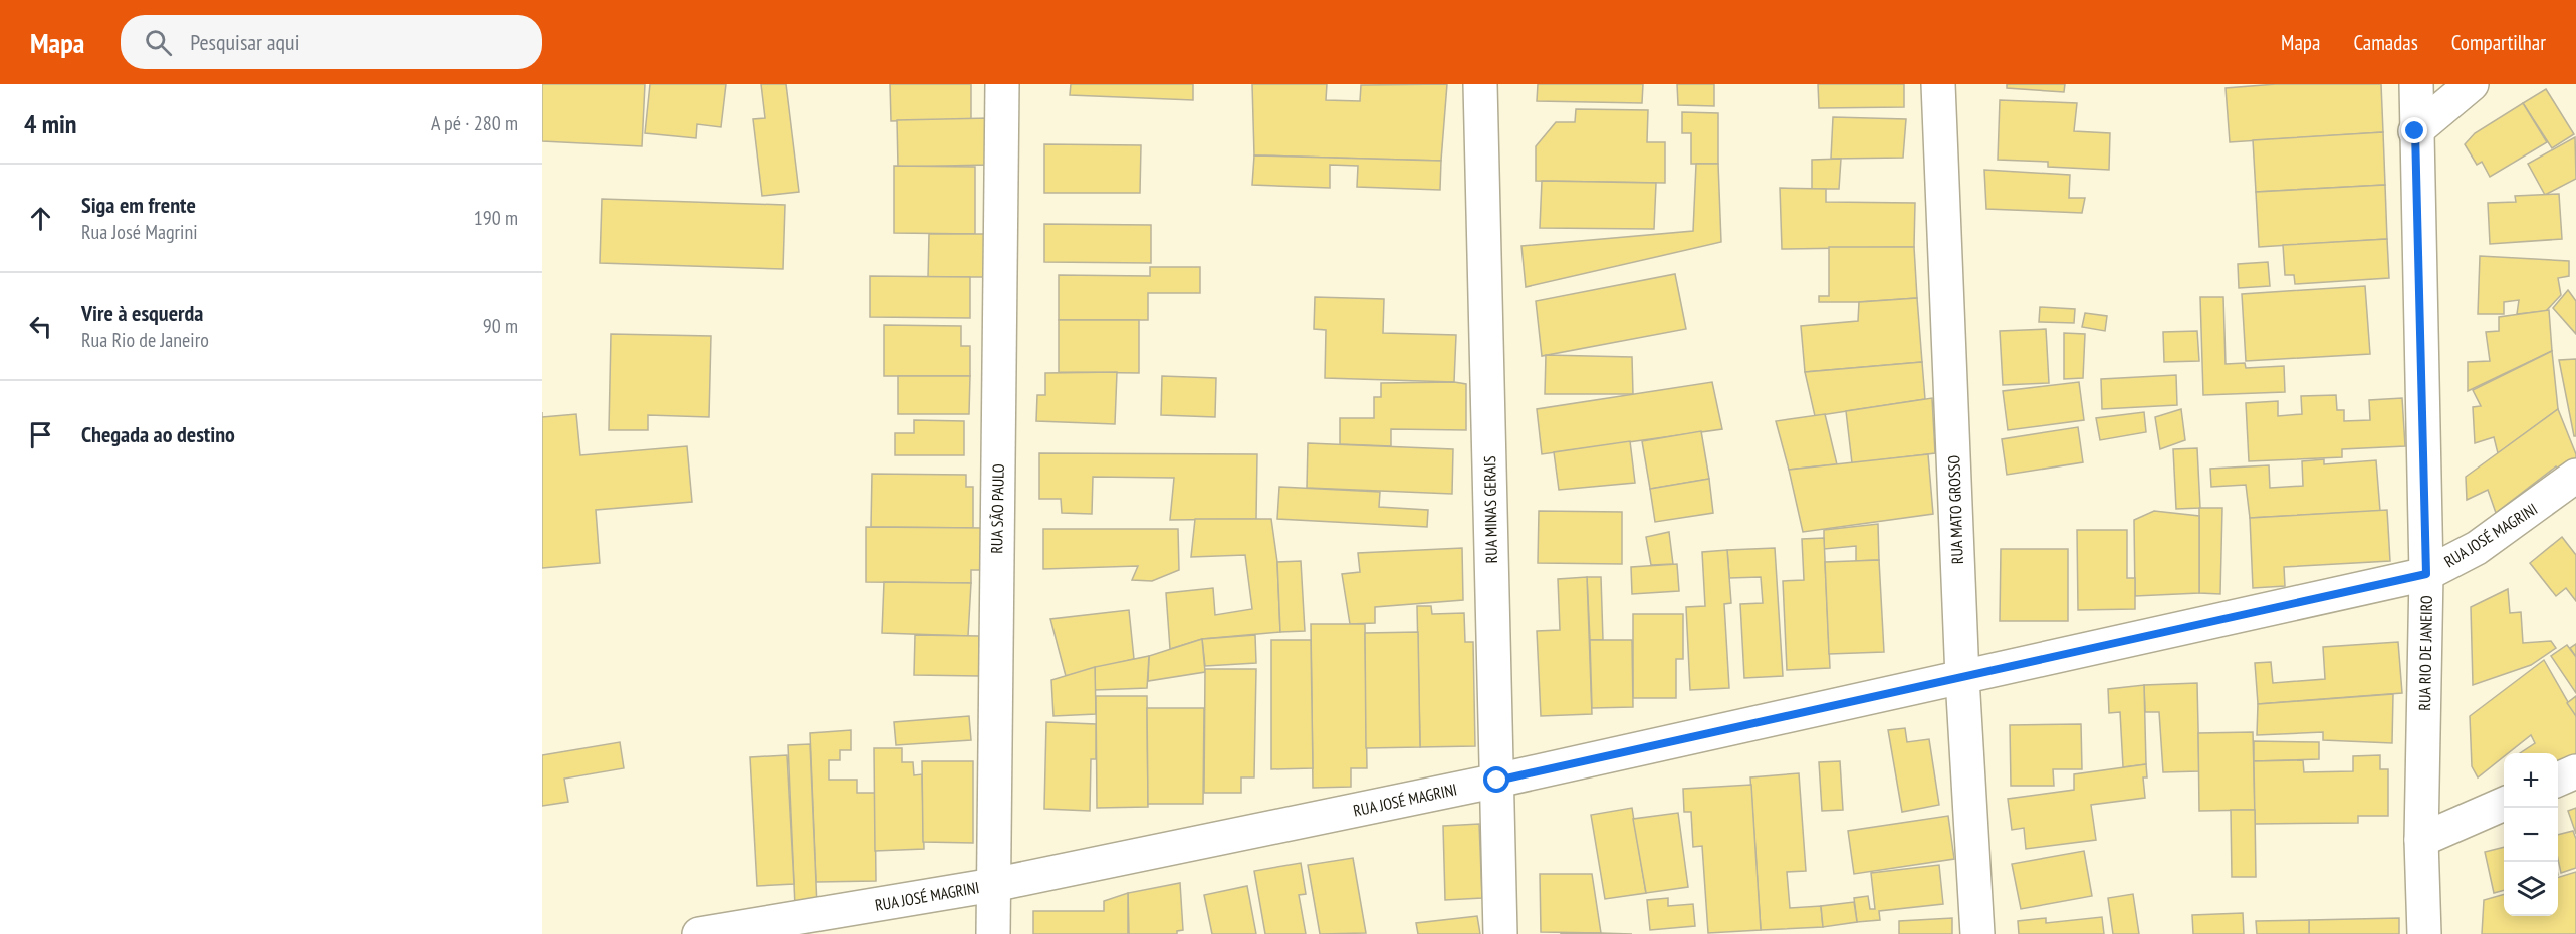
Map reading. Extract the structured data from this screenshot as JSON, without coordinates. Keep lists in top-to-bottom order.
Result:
{
  "streets": {
    "street": [
      "RUA SÃO PAULO",
      "RUA MINAS GERAIS",
      "RUA MATO GROSSO",
      "RUA JOSÉ MAGRINI",
      "RUA RIO DE JANEIRO"
    ]
  },
  "crossings": [
    ["RUA SÃO PAULO", "RUA JOSÉ MAGRINI"],
    ["RUA MINAS GERAIS", "RUA JOSÉ MAGRINI"],
    ["RUA MATO GROSSO", "RUA JOSÉ MAGRINI"],
    ["RUA JOSÉ MAGRINI", "RUA RIO DE JANEIRO"]
  ],
  "page": {
    "header": "Mapa",
    "search": "Pesquisar aqui",
    "nav": ["Mapa", "Camadas", "Compartilhar"],
    "heading": ["4 min", "A pé · 280 m"],
    "list": [
      ["Siga em frente", "Rua José Magrini", "190 m"],
      ["Vire à esquerda", "Rua Rio de Janeiro", "90 m"],
      "Chegada ao destino"
    ],
    "map_buttons": ["+", "−"]
  }
}
